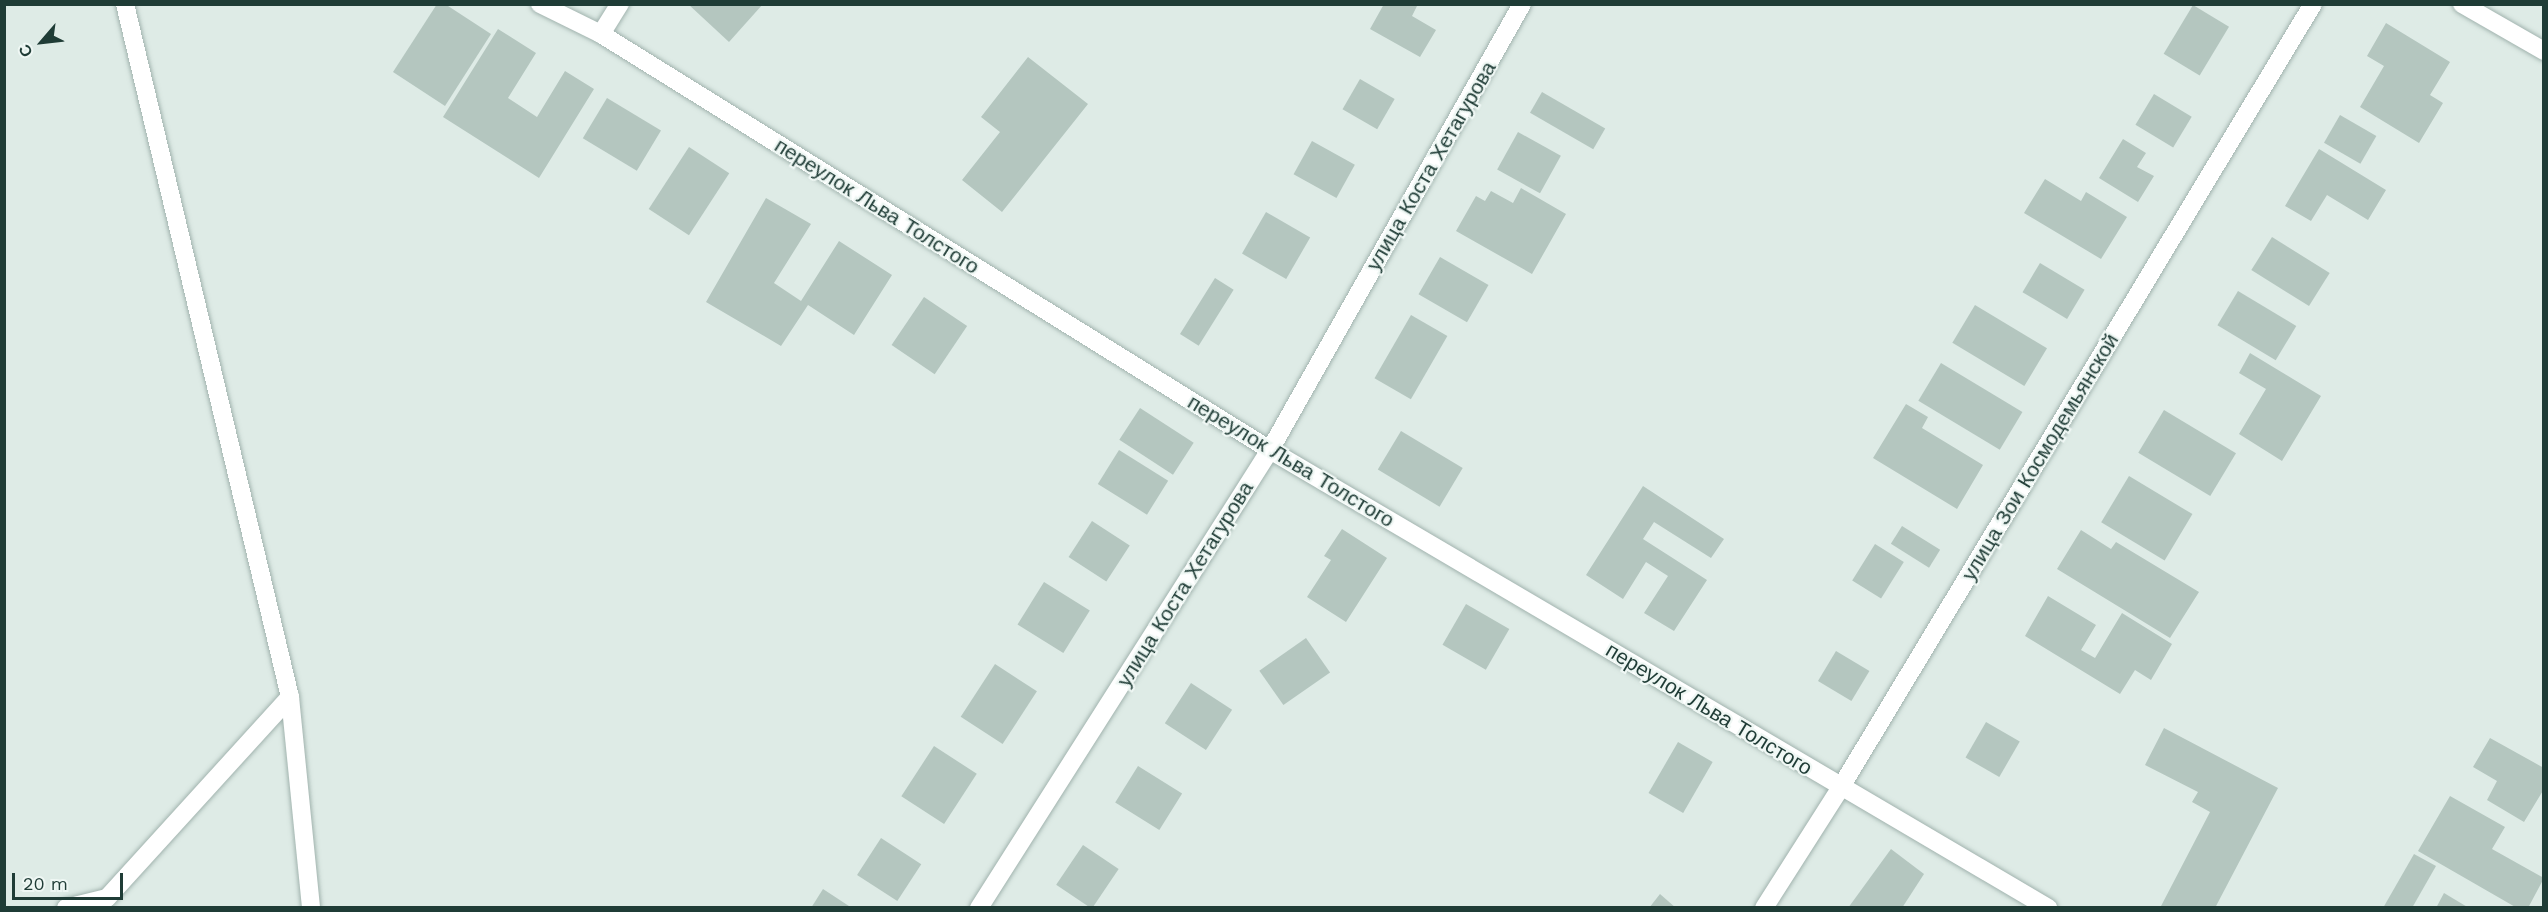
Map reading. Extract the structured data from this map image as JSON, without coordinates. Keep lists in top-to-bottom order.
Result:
{
  "streets": {
    "street": ["улица Коста Хетагурова", "переулок Льва Толстого", "улица Зои Космодемьянской"]
  },
  "crossings": [
    ["улица Коста Хетагурова", "переулок Льва Толстого"],
    ["переулок Льва Толстого", "улица Зои Космодемьянской"]
  ],
  "scale_bar": "20 m",
  "north": "bottom left"
}
